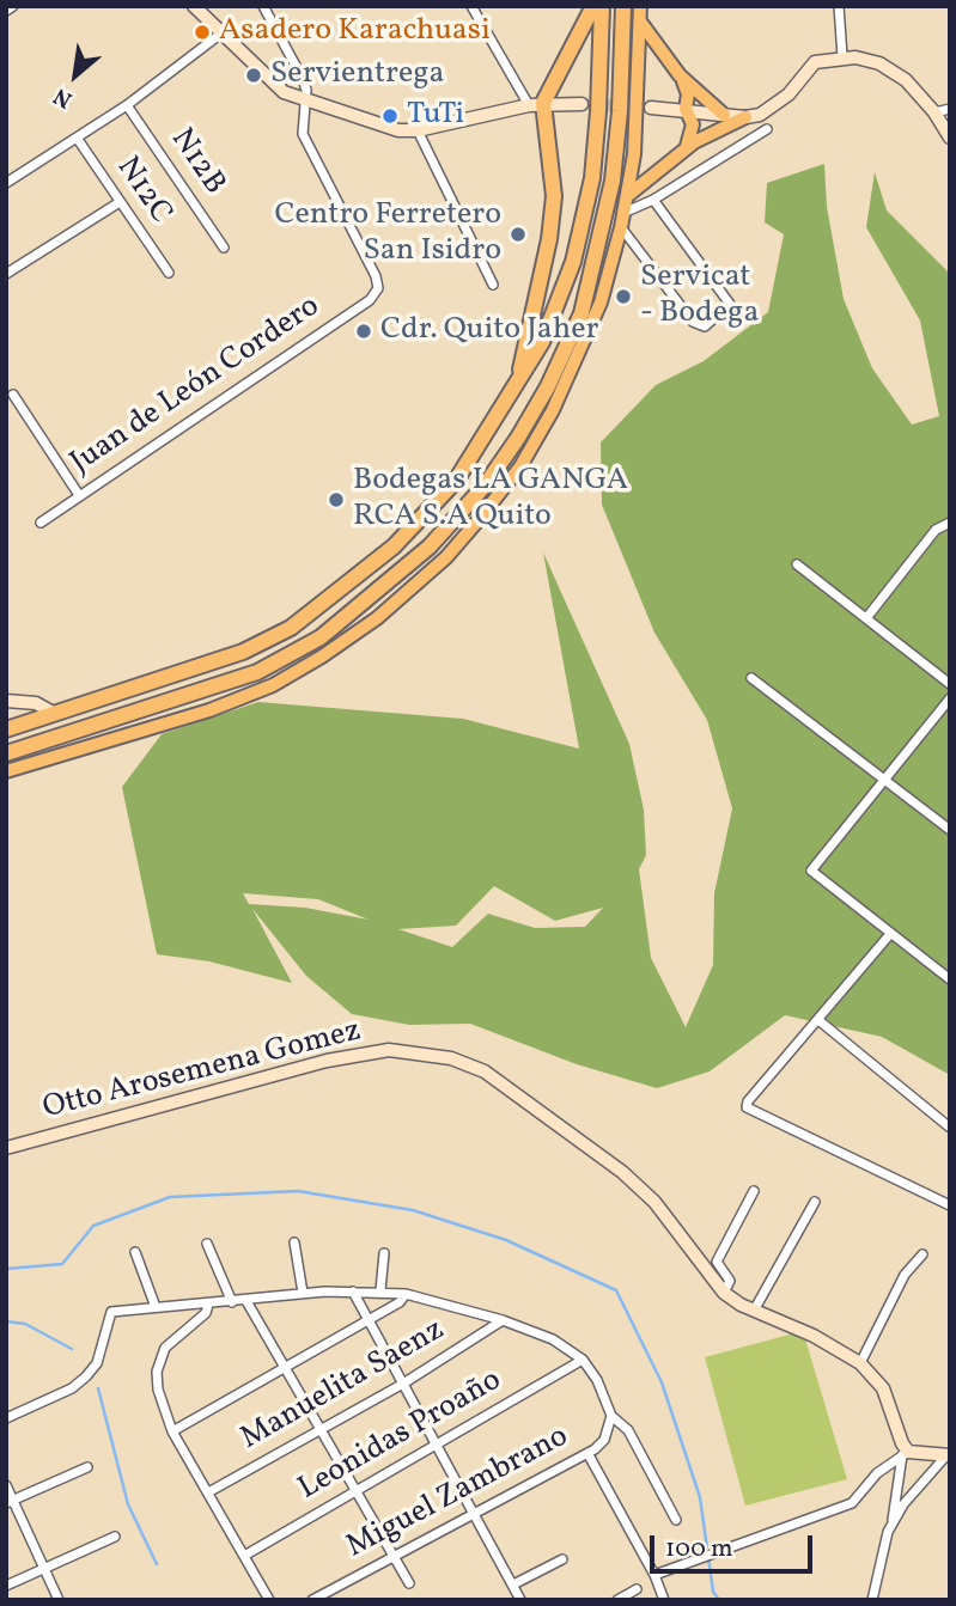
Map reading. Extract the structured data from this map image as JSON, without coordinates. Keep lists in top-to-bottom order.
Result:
{
  "streets": {
    "street": [
      "N12B",
      "N12C",
      "Juan de León Cordero",
      "Otto Arosemena Gomez",
      "Manuelita Saenz",
      "Leonidas Proaño",
      "Miguel Zambrano"
    ]
  },
  "places": [
    "Asadero Karachuasi",
    "Servientrega",
    "TuTi",
    "Centro Ferretero San Isidro",
    "Servicat - Bodega",
    "Cdr. Quito Jaher",
    "Bodegas LA GANGA RCA S.A Quito"
  ],
  "scale_bar": "100 m",
  "north": "bottom left"
}
